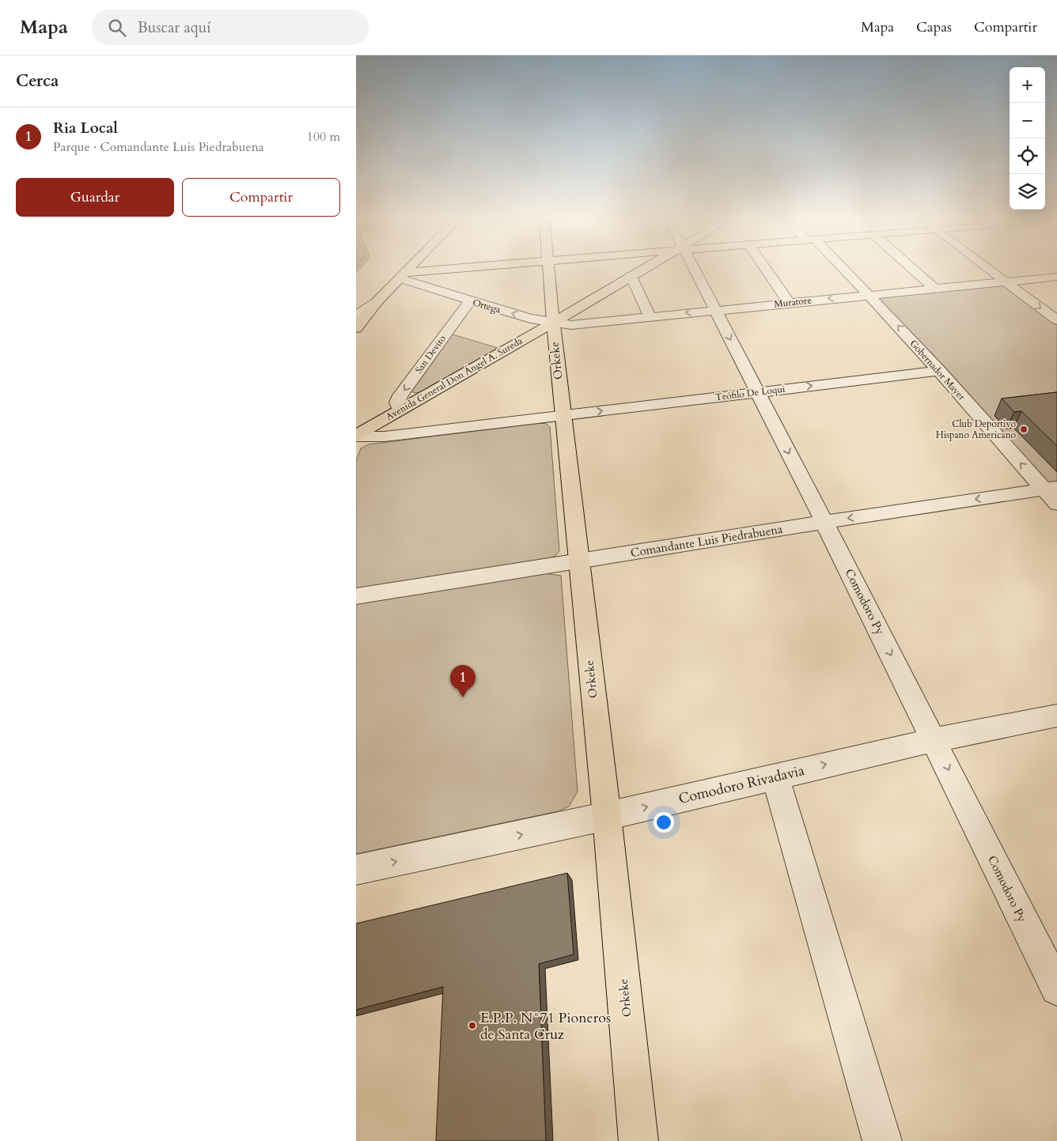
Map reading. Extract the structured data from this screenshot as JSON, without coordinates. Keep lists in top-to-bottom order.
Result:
{
  "streets": {
    "main road": ["Orkeke", "Avenida General Don Ángel A. Sureda"],
    "street": [
      "Muratore",
      "Ortega",
      "San Devito",
      "Gobernador Mayer",
      "Teófilo De Loqui",
      "Comandante Luis Piedrabuena",
      "Comodoro Py",
      "Comodoro Rivadavia"
    ]
  },
  "crossings": [
    ["Muratore", "Ortega"],
    ["Muratore", "Orkeke"],
    ["Muratore", "Gobernador Mayer"],
    ["Muratore", "Avenida General Don Ángel A. Sureda"],
    ["Muratore", "Comodoro Py"],
    ["Ortega", "San Devito"],
    ["Ortega", "Orkeke"],
    ["Ortega", "Avenida General Don Ángel A. Sureda"],
    ["San Devito", "Avenida General Don Ángel A. Sureda"],
    ["Orkeke", "Avenida General Don Ángel A. Sureda"],
    ["Orkeke", "Teófilo De Loqui"],
    ["Orkeke", "Comandante Luis Piedrabuena"],
    ["Orkeke", "Comodoro Rivadavia"],
    ["Gobernador Mayer", "Teófilo De Loqui"],
    ["Gobernador Mayer", "Comandante Luis Piedrabuena"],
    ["Avenida General Don Ángel A. Sureda", "Teófilo De Loqui"],
    ["Teófilo De Loqui", "Comodoro Py"],
    ["Comandante Luis Piedrabuena", "Comodoro Py"],
    ["Comodoro Py", "Comodoro Rivadavia"]
  ],
  "one_way": [
    "Ortega",
    "San Devito",
    "Teófilo De Loqui",
    "Comodoro Rivadavia"
  ],
  "places": ["Club Deportivo Hispano Americano", "E.P.P. N°71 Pioneros de Santa Cruz"],
  "page": {
    "header": "Mapa",
    "search": "Buscar aquí",
    "nav": ["Mapa", "Capas", "Compartir"],
    "heading": "Cerca",
    "map_buttons": ["+", "−"],
    "list": [
      {
        "mark": "1",
        "name": "Ria Local",
        "note": "Parque · Comandante Luis Piedrabuena",
        "value": "100 m"
      }
    ],
    "buttons": ["Guardar", "Compartir"],
    "pins": "1"
  }
}
